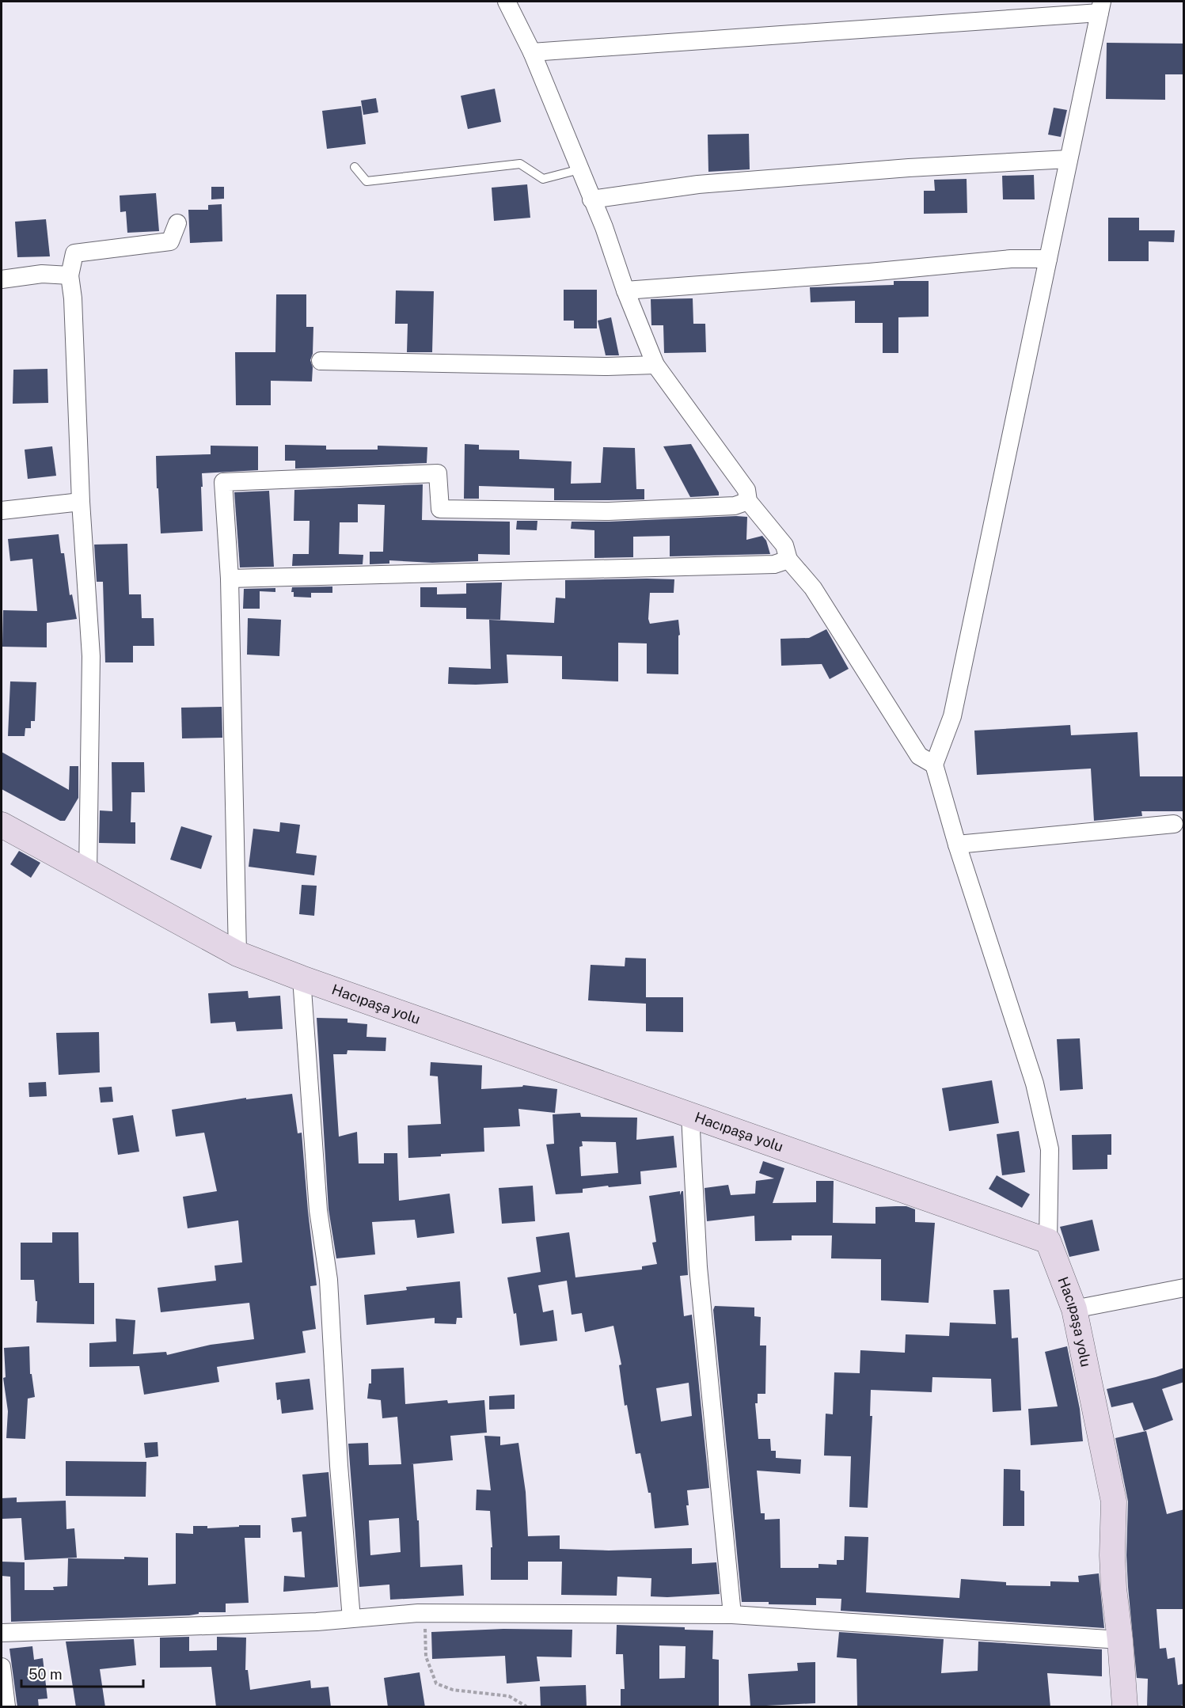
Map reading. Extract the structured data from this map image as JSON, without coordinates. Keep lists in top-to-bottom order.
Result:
{
  "streets": {
    "main road": ["Hacıpaşa yolu"]
  },
  "scale_bar": "50 m"
}
